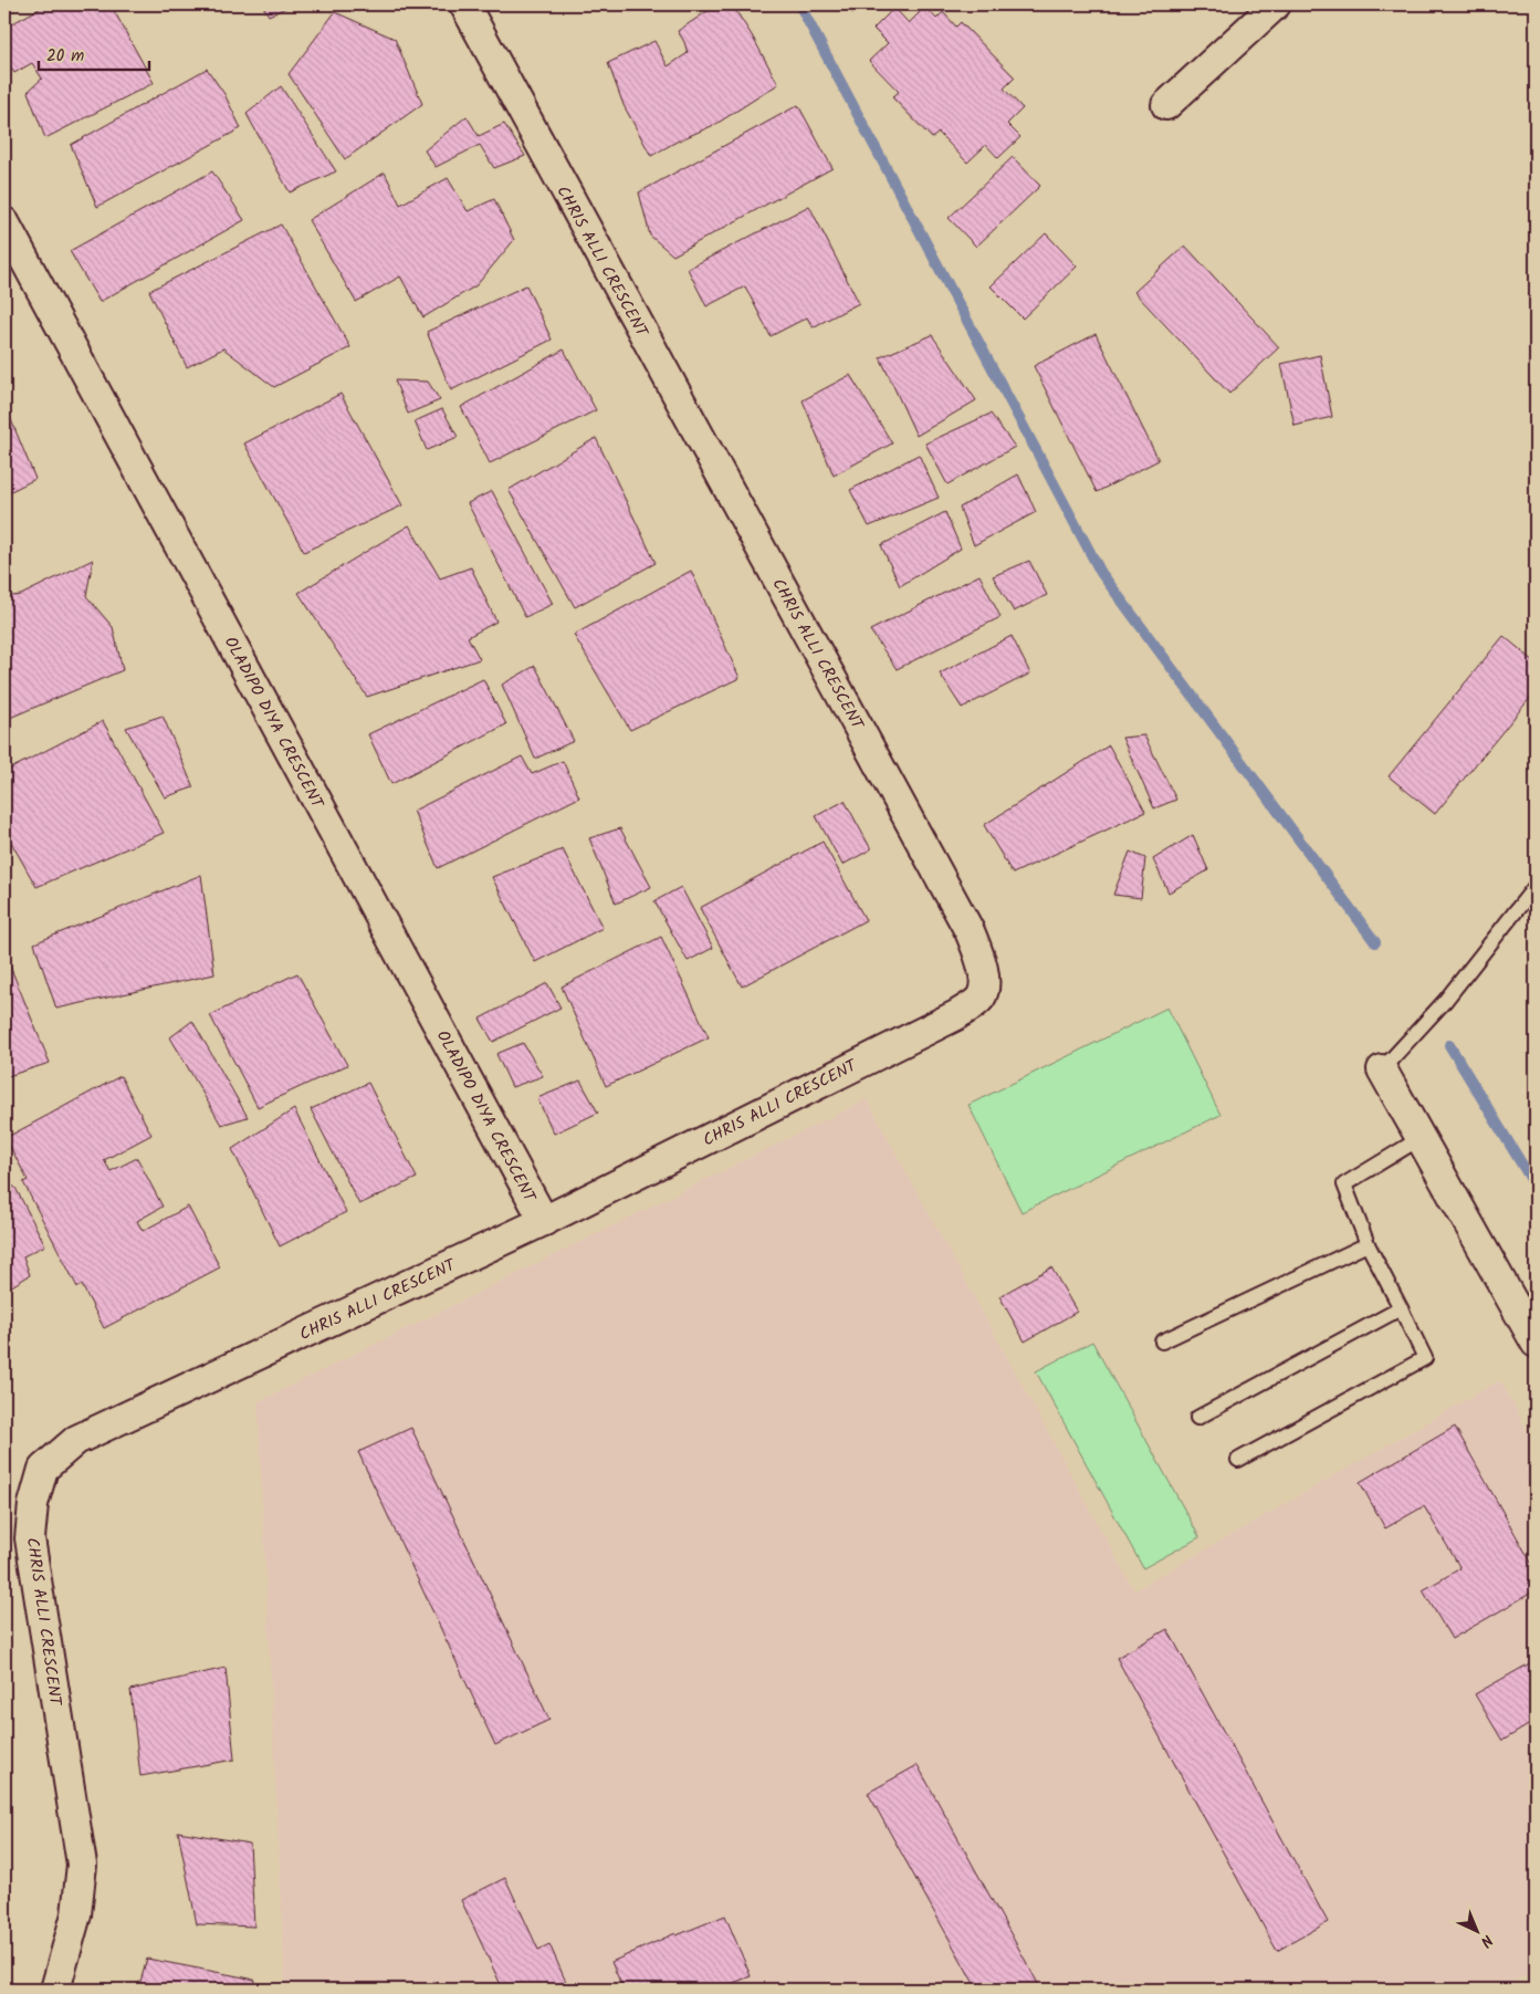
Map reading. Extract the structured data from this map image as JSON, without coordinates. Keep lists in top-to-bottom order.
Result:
{
  "streets": {
    "street": ["CHRIS ALLI CRESCENT", "OLADIPO DIYA CRESCENT"]
  },
  "crossings": [
    ["CHRIS ALLI CRESCENT", "OLADIPO DIYA CRESCENT"]
  ],
  "scale_bar": "20 m",
  "north": "bottom right"
}
